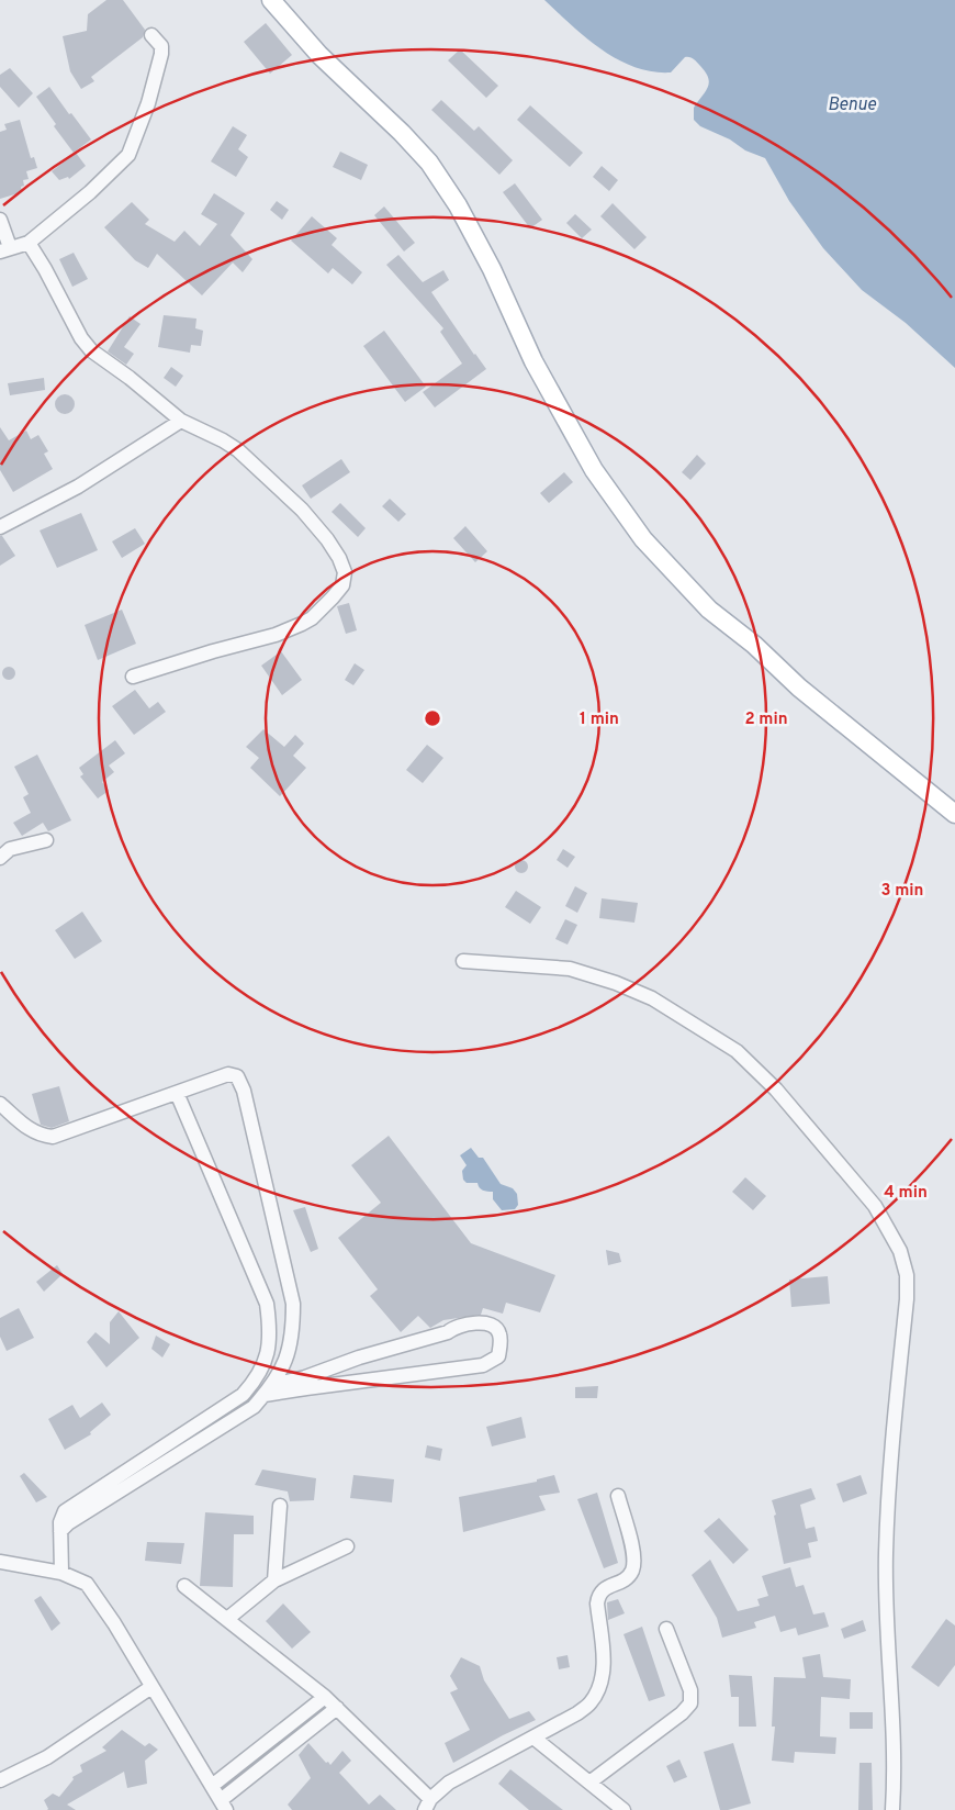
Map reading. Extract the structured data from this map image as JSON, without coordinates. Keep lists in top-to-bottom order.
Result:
{
  "water": ["Benue"],
  "rings": [
    "1 min",
    "2 min",
    "3 min",
    "4 min"
  ]
}
